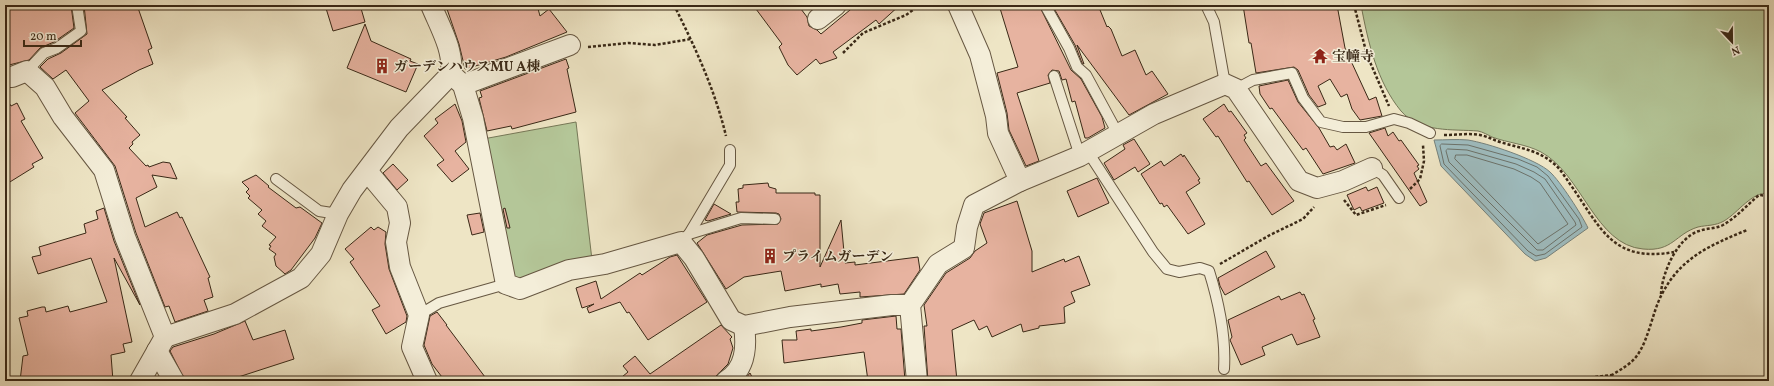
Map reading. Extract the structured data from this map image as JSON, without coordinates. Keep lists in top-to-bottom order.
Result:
{
  "places": {
    "temple": ["宝幢寺"],
    "building": ["ガーデンハウスMU A棟", "プライムガーデン"]
  },
  "scale_bar": "20 m",
  "north": "bottom"
}
